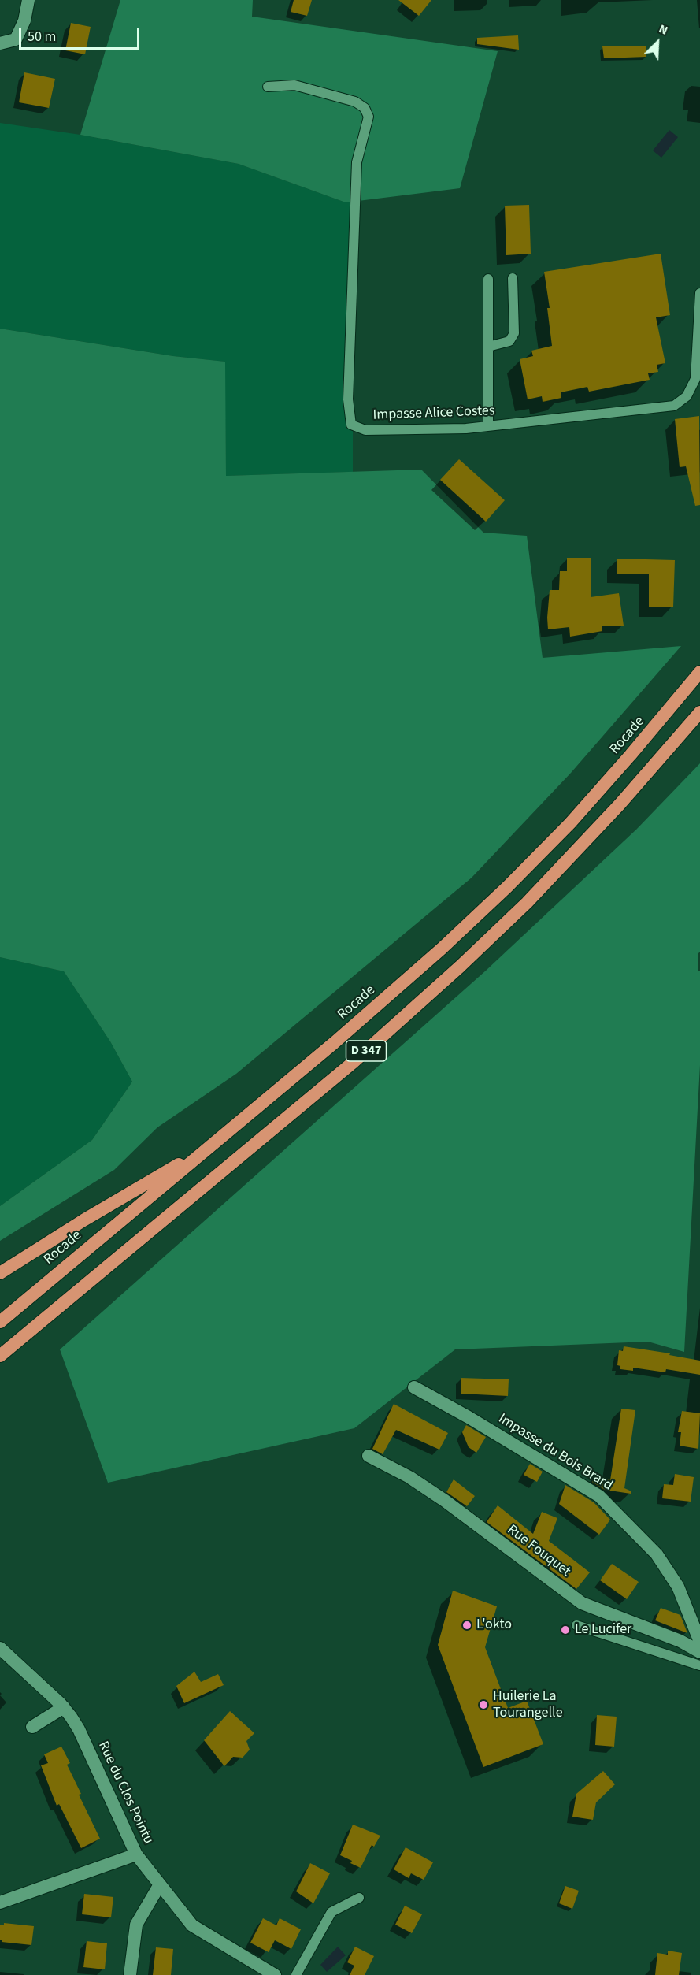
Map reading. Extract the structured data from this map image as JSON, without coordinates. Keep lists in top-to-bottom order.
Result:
{
  "streets": {
    "highway": ["Rocade", "D 347"],
    "street": ["Impasse du Bois Brard", "Rue Fouquet", "Rue du Clos Pointu"],
    "lane": ["Impasse Alice Costes"]
  },
  "places": ["L'okto", "Le Lucifer", "Huilerie La Tourangelle"],
  "scale_bar": "50 m",
  "north": "top right"
}
